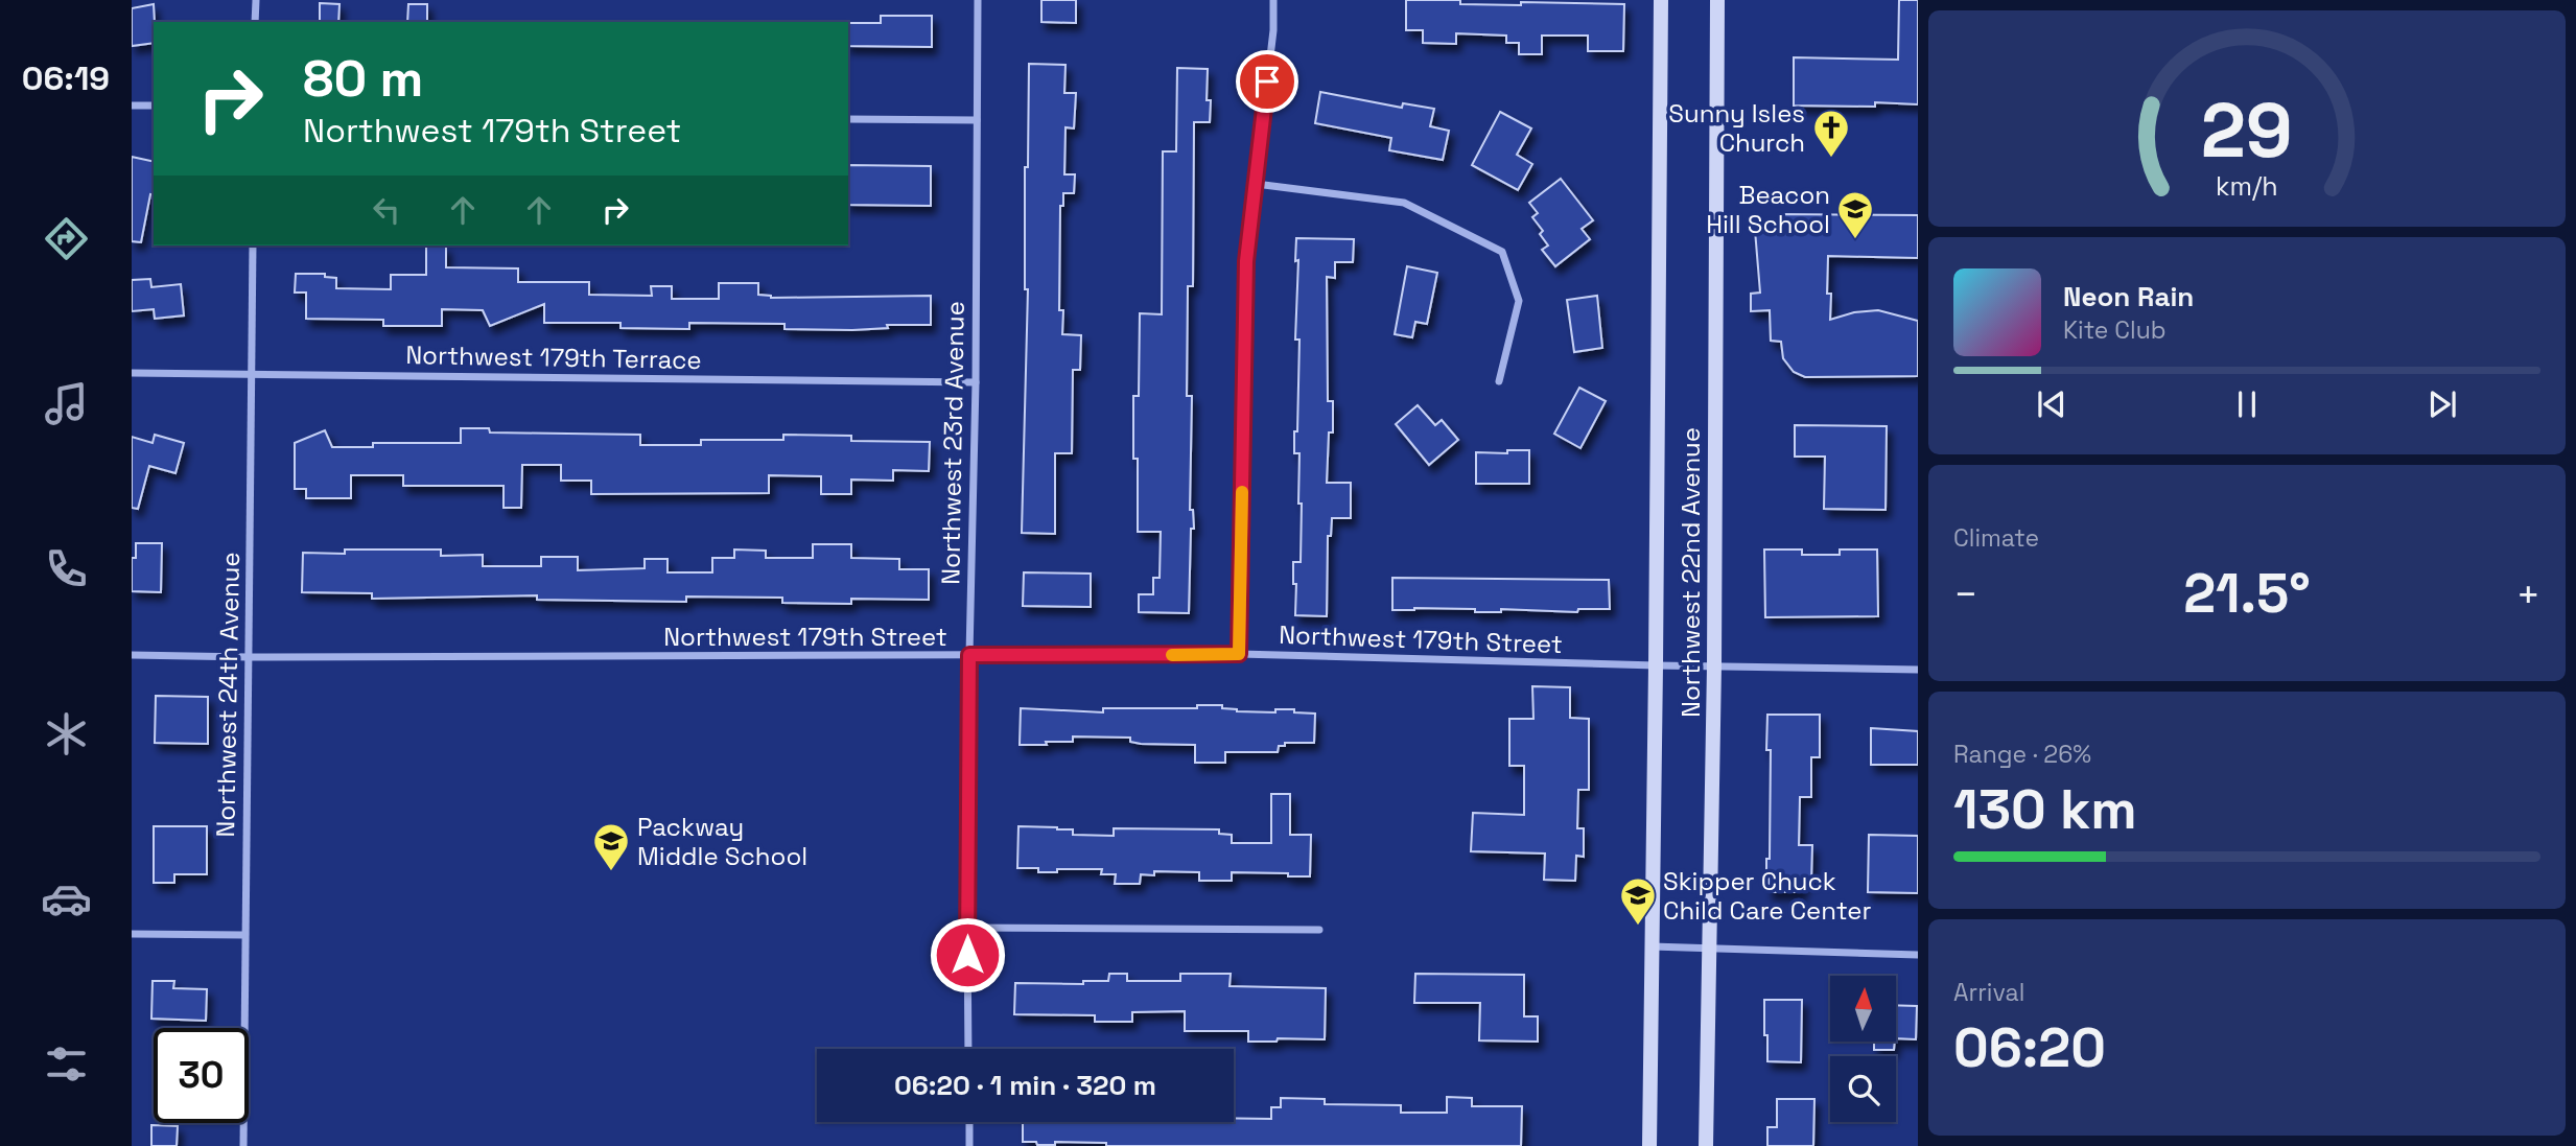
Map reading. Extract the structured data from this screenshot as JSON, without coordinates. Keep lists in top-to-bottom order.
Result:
{
  "streets": {
    "main road": ["Northwest 22nd Avenue"],
    "street": [
      "Northwest 179th Terrace",
      "Northwest 23rd Avenue",
      "Northwest 179th Street",
      "Northwest 24th Avenue"
    ]
  },
  "crossings": [
    ["Northwest 179th Terrace", "Northwest 23rd Avenue"],
    ["Northwest 179th Terrace", "Northwest 24th Avenue"],
    ["Northwest 23rd Avenue", "Northwest 179th Street"],
    ["Northwest 22nd Avenue", "Northwest 179th Street"],
    ["Northwest 179th Street", "Northwest 24th Avenue"]
  ],
  "places": {
    "church": ["Sunny Isles Church"],
    "school or university": ["Beacon Hill School", "Packway Middle School", "Skipper Chuck Child Care Center"]
  },
  "north": "top",
  "page": {
    "tabs": "06:19",
    "turn": ["80 m", "Northwest 179th Street"],
    "song": ["Neon Rain", "Kite Club"],
    "tile": [
      "Climate",
      ["Range · 26%", "130 km"],
      ["Arrival", "06:20"]
    ],
    "heat": ["−", "21.5°", "+"],
    "limit": "30",
    "trip": "06:20 · 1 min · 320 m",
    "gauge": ["29", "km/h"]
  }
}
